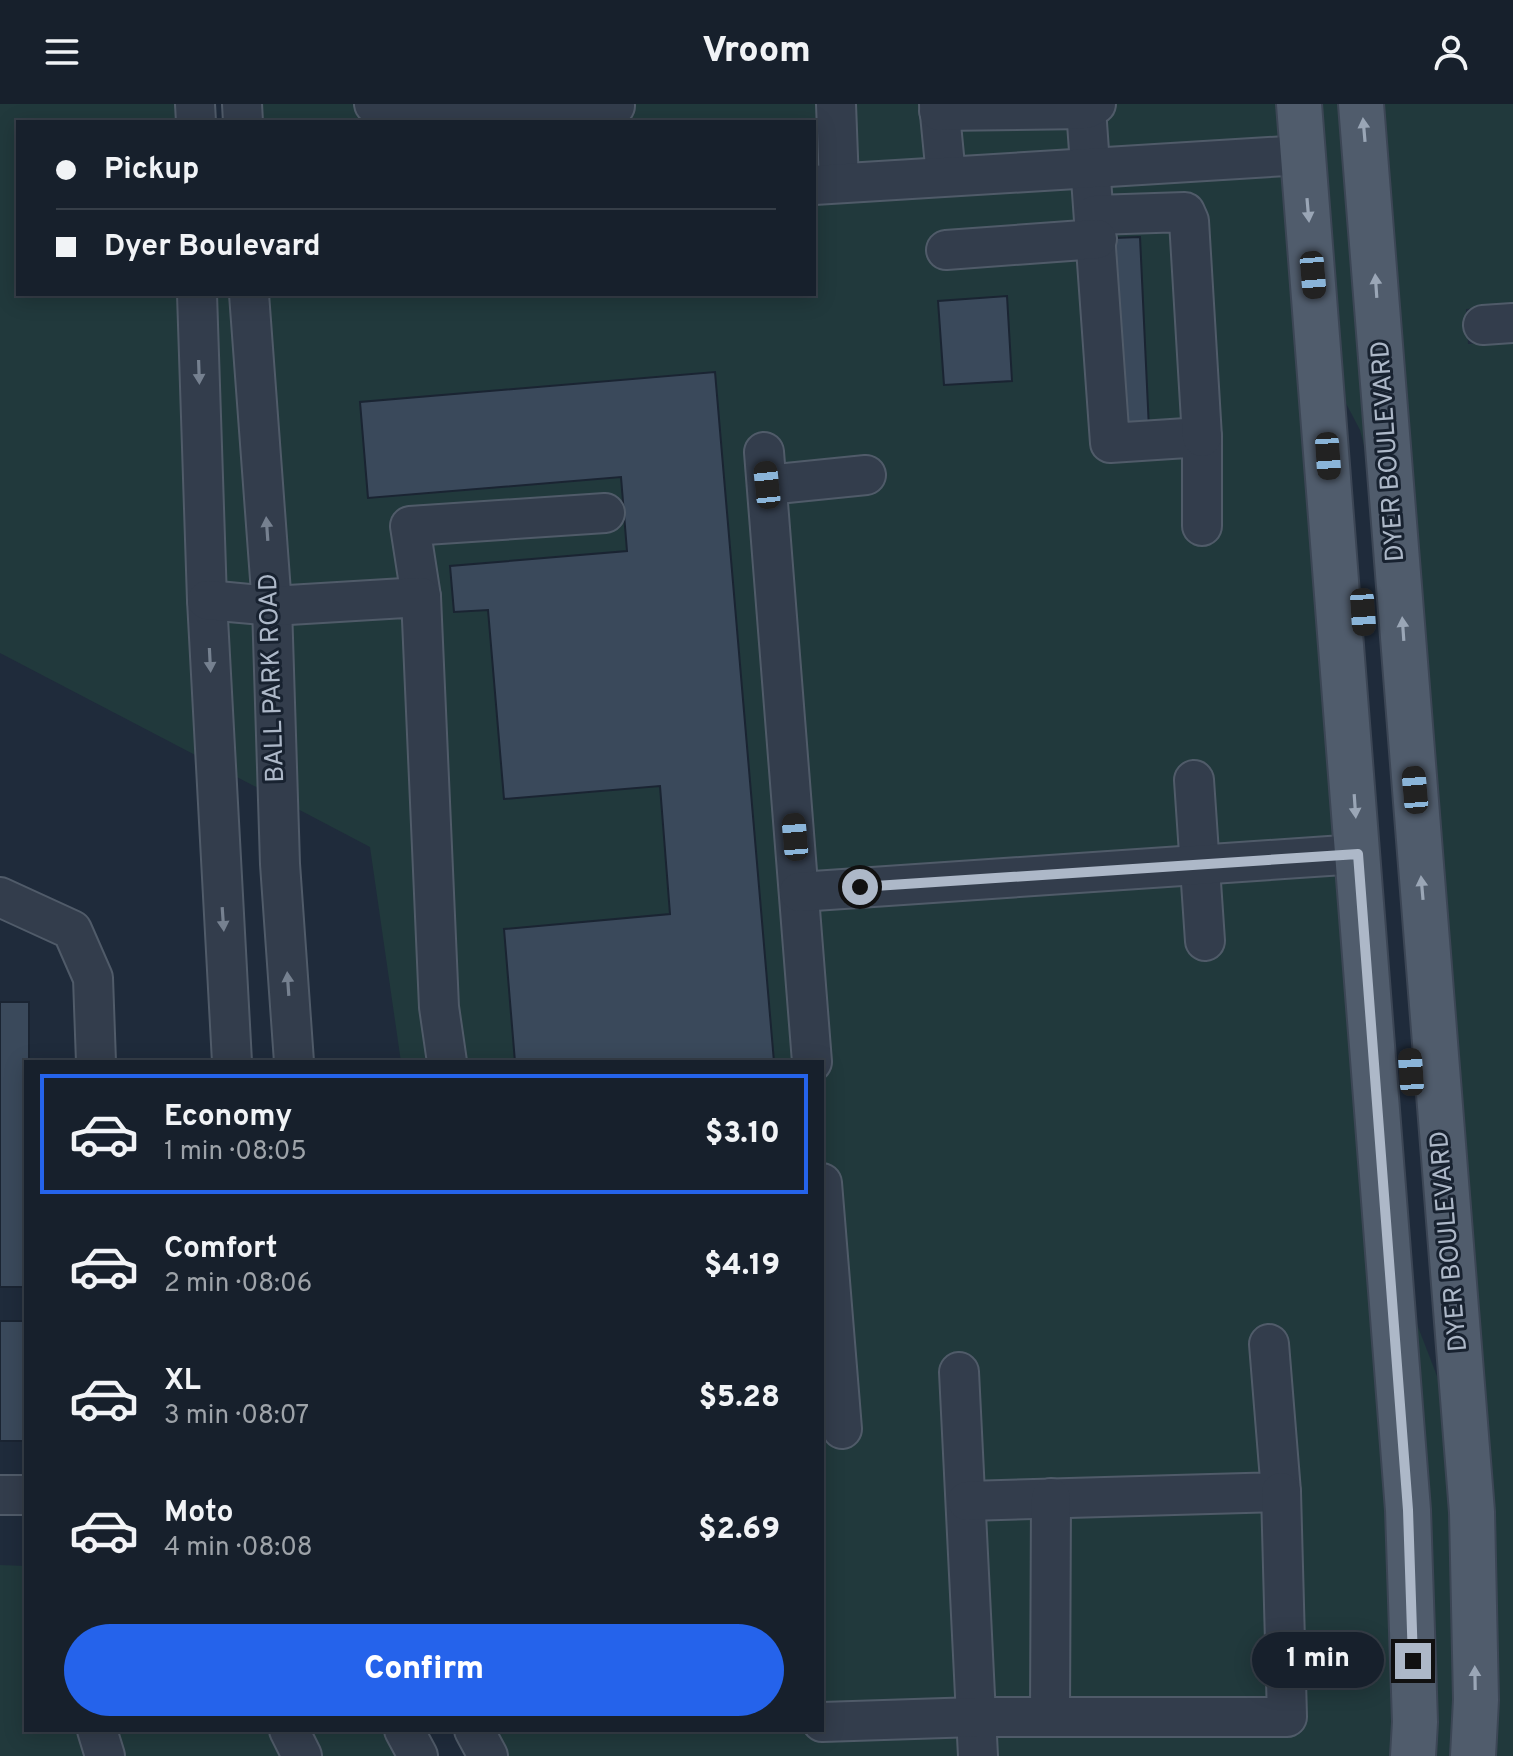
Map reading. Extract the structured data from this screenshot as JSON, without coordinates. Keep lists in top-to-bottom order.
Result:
{
  "streets": {
    "main road": ["DYER BOULEVARD"],
    "street": ["BALL PARK ROAD"]
  },
  "page": {
    "header": "Vroom",
    "banner": ["Pickup", "Dyer Boulevard"],
    "list": [
      {
        "name": "Economy",
        "note": "1 min · 08:05",
        "value": "$3.10"
      },
      {
        "name": "Comfort",
        "note": "2 min · 08:06",
        "value": "$4.19"
      },
      {
        "name": "XL",
        "note": "3 min · 08:07",
        "value": "$5.28"
      },
      {
        "name": "Moto",
        "note": "4 min · 08:08",
        "value": "$2.69"
      }
    ],
    "buttons": "Confirm",
    "bubble": "1 min"
  }
}
